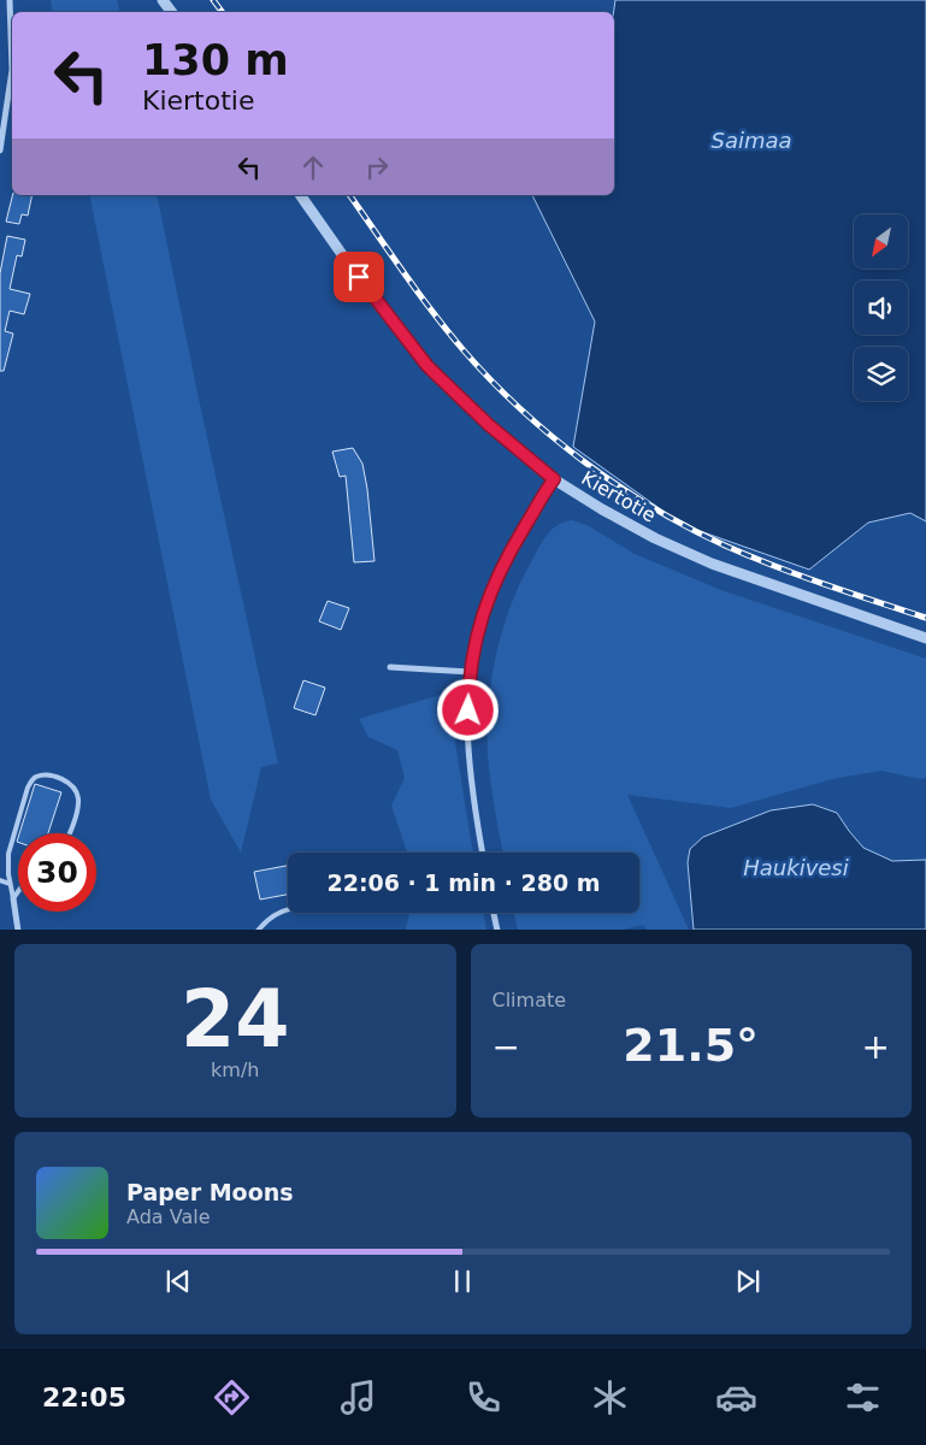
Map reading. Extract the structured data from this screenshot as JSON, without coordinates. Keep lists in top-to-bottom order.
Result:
{
  "streets": {
    "street": ["Kiertotie"]
  },
  "water": ["Saimaa", "Haukivesi"],
  "north": "bottom left",
  "page": {
    "turn": ["130 m", "Kiertotie"],
    "limit": "30",
    "trip": "22:06 · 1 min · 280 m",
    "tile": [
      ["24", "km/h"],
      "Climate"
    ],
    "heat": ["−", "21.5°", "+"],
    "song": ["Paper Moons", "Ada Vale"],
    "tabs": "22:05"
  }
}
